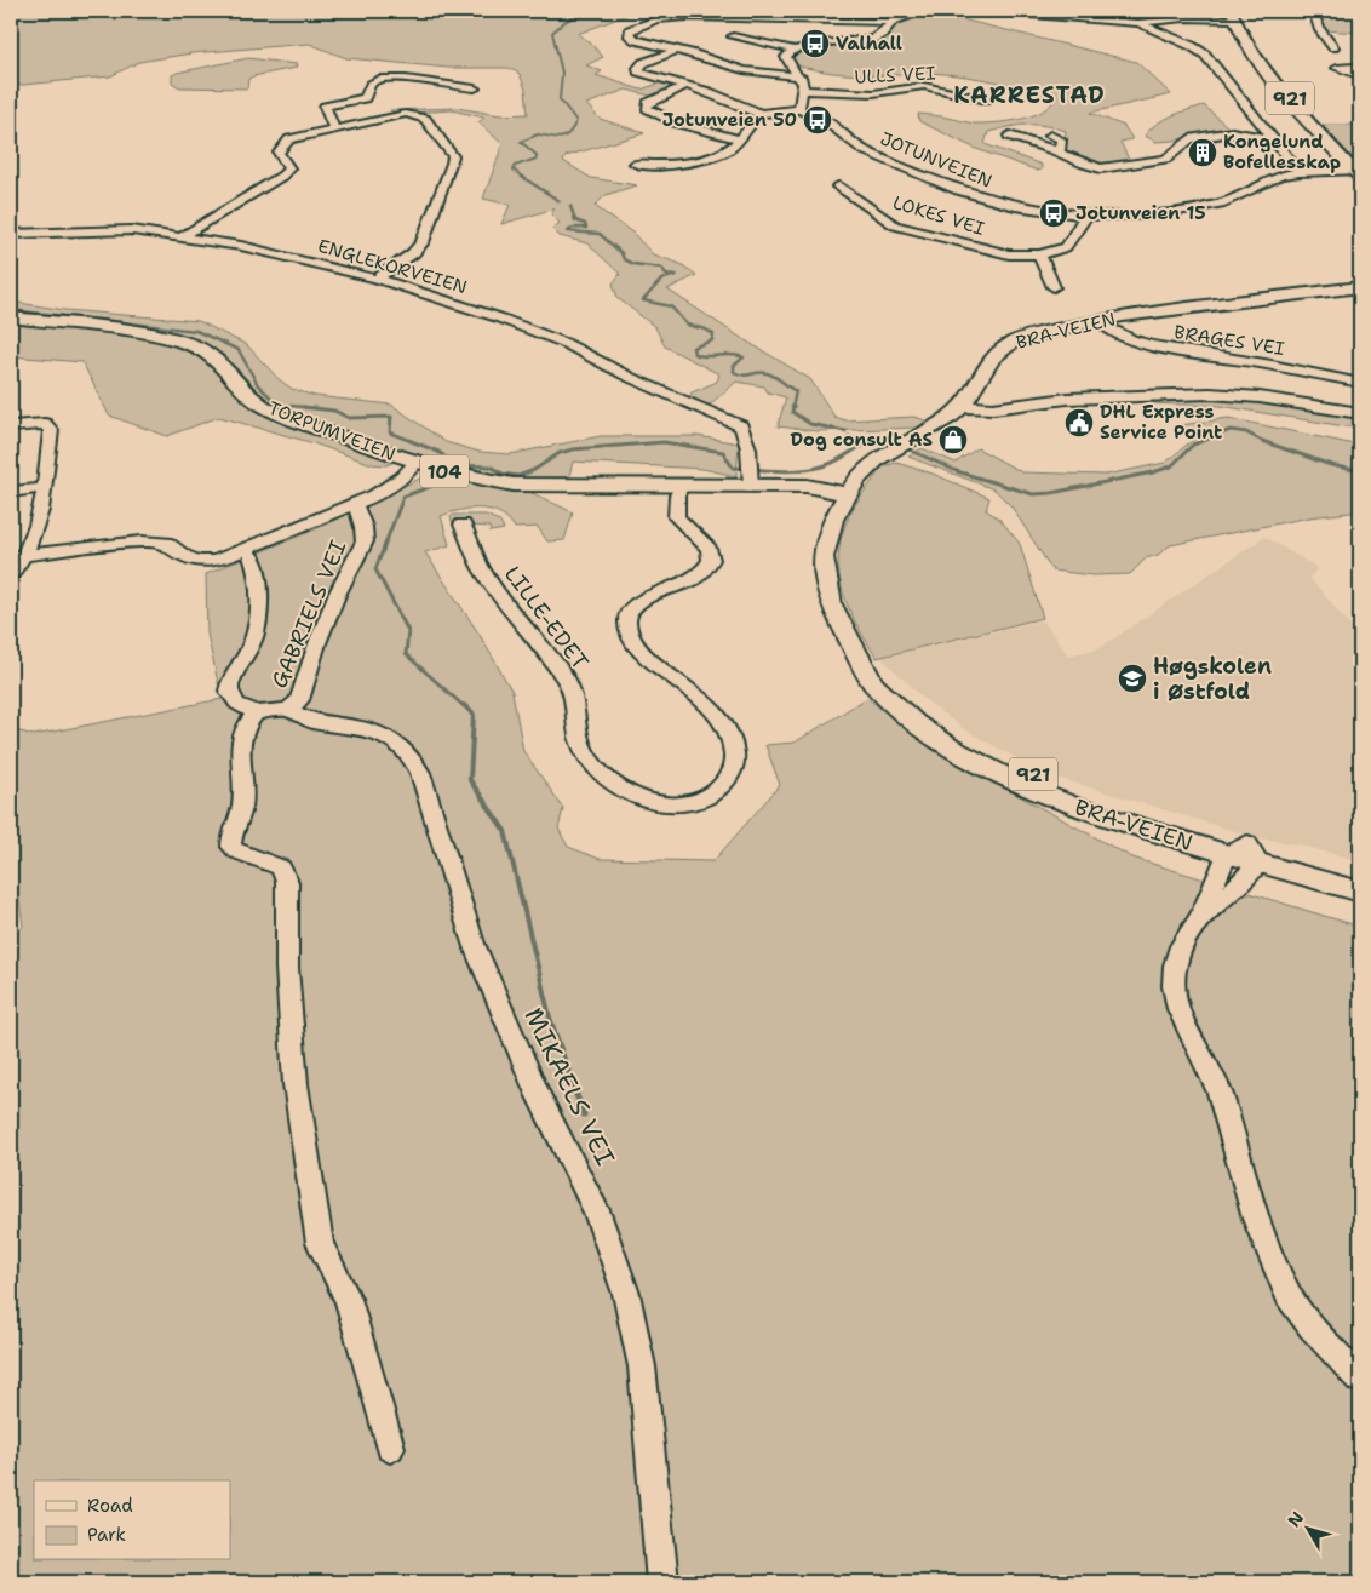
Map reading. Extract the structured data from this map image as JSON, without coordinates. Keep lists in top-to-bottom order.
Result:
{
  "streets": {
    "main road": [
      "921",
      "BRA-VEIEN",
      "TORPUMVEIEN",
      "104"
    ],
    "street": [
      "ULLS VEI",
      "JOTUNVEIEN",
      "LOKES VEI",
      "ENGLEKORVEIEN",
      "BRAGES VEI",
      "GABRIELS VEI",
      "LILLE-EDET",
      "MIKAELS VEI"
    ]
  },
  "crossings": [
    ["921", "JOTUNVEIEN"],
    ["JOTUNVEIEN", "LOKES VEI"],
    ["BRA-VEIEN", "BRAGES VEI"],
    ["BRA-VEIEN", "TORPUMVEIEN"],
    ["TORPUMVEIEN", "LILLE-EDET"],
    ["GABRIELS VEI", "MIKAELS VEI"]
  ],
  "districts": ["KARRESTAD"],
  "places": {
    "bus stop": ["Valhall", "Jotunveien 50", "Jotunveien 15"],
    "building": ["Kongelund Bofellesskap"],
    "public building": ["DHL Express Service Point"],
    "shop": ["Dog consult AS"],
    "school or university": ["Høgskolen i Østfold"]
  },
  "legend": ["Road", "Park"],
  "north": "top left"
}
